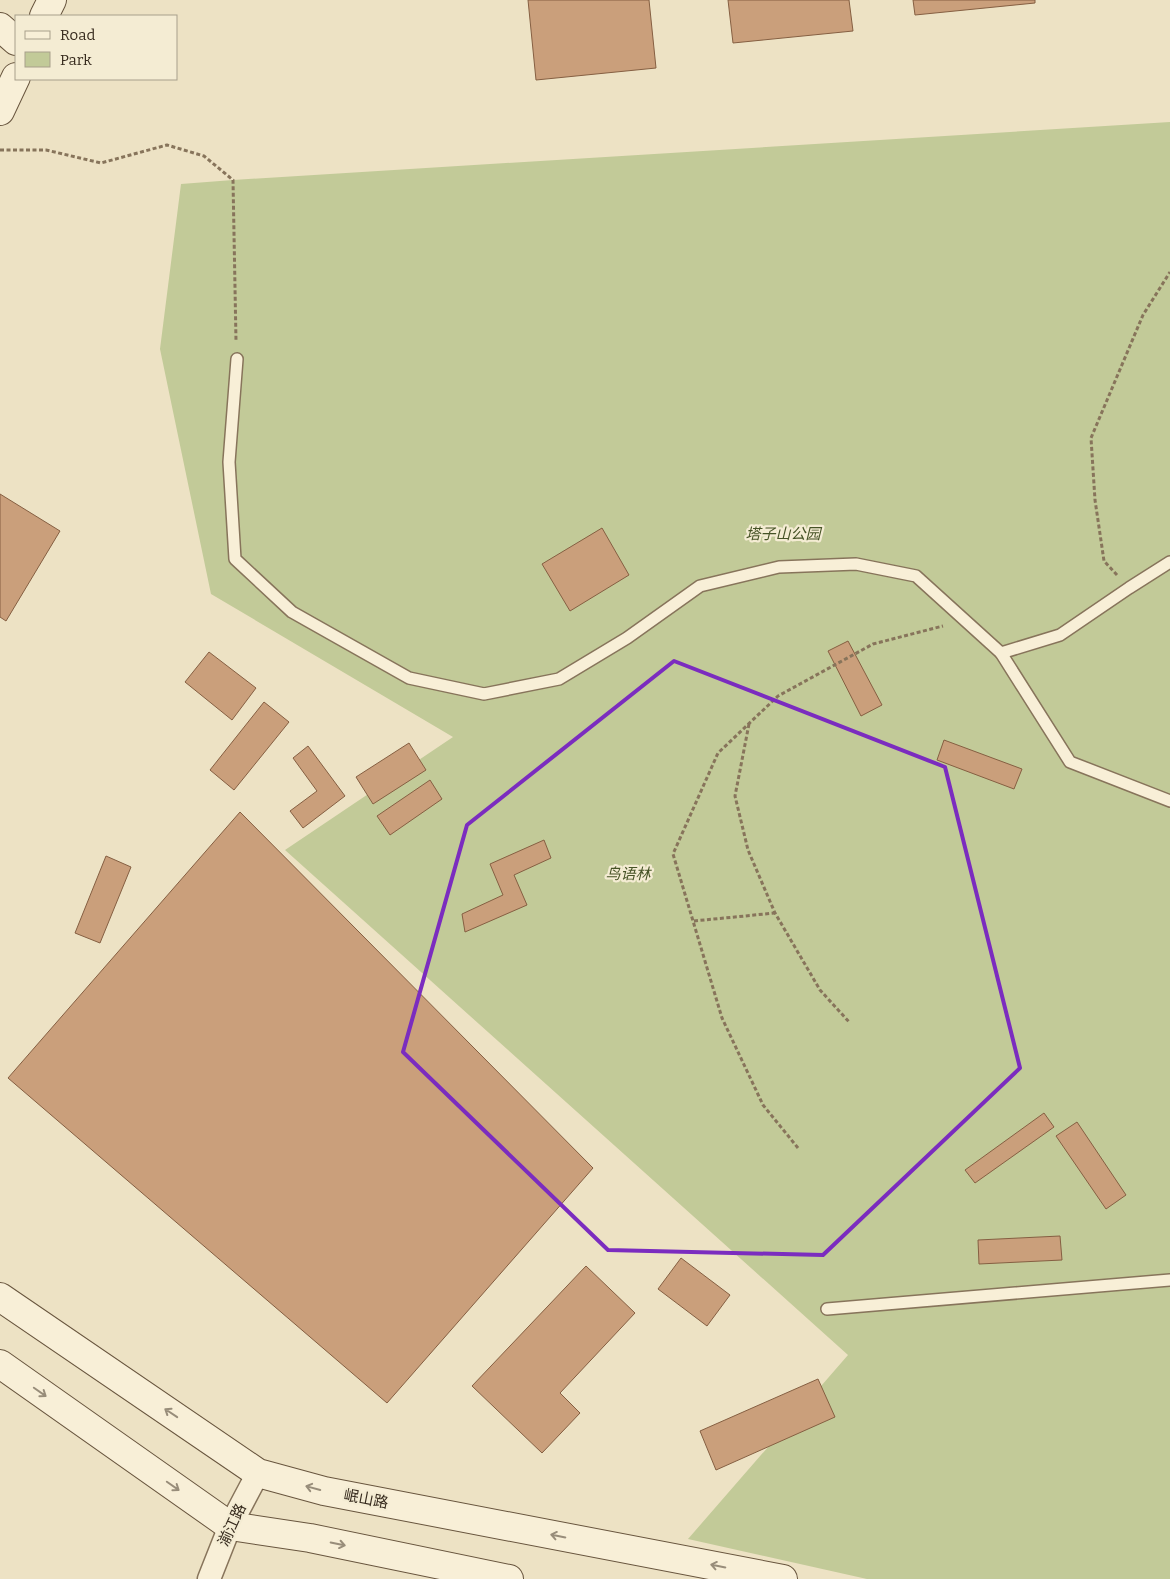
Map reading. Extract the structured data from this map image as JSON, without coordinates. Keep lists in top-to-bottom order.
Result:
{
  "streets": {
    "street": ["岷山路", "湔江路"]
  },
  "crossings": [
    ["岷山路", "湔江路"]
  ],
  "parks": ["塔子山公园", "鸟语林"],
  "legend": ["Road", "Park"]
}
